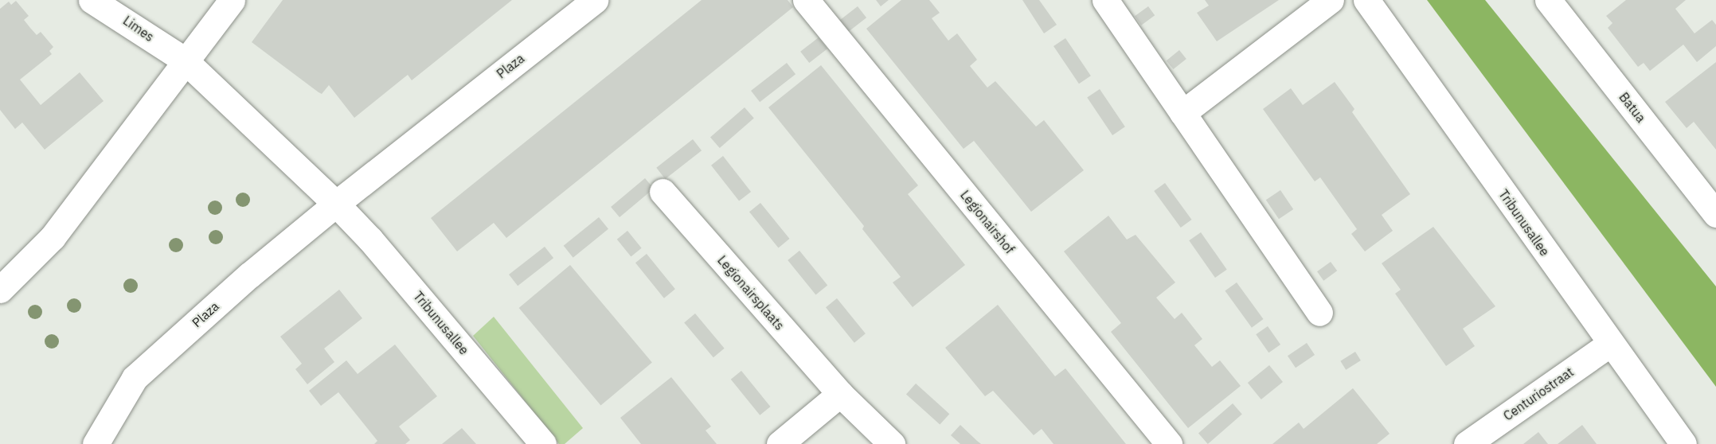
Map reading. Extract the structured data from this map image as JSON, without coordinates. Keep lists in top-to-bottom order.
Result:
{
  "streets": {
    "street": [
      "Limes",
      "Plaza",
      "Batua",
      "Legionairshof",
      "Tribunusallee",
      "Legionairsplaats",
      "Centuriostraat"
    ]
  },
  "crossings": [
    ["Plaza", "Tribunusallee"],
    ["Tribunusallee", "Centuriostraat"]
  ]
}
